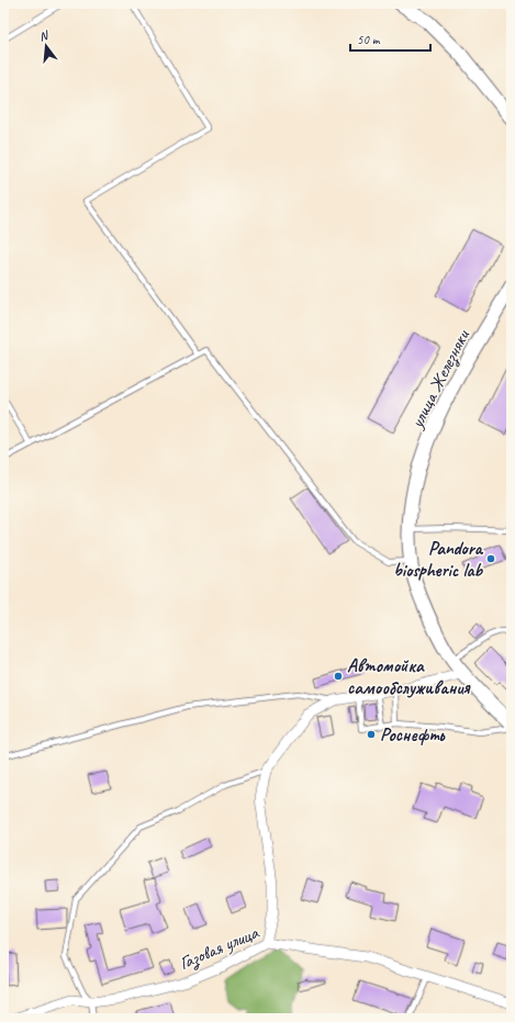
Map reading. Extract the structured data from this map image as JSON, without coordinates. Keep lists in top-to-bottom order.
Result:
{
  "streets": {
    "street": ["улица Железняки", "Газовая улица"]
  },
  "places": ["Pandora biospheric lab", "Автомойка самообслуживания", "Роснефть"],
  "scale_bar": "50 m",
  "north": "top"
}
